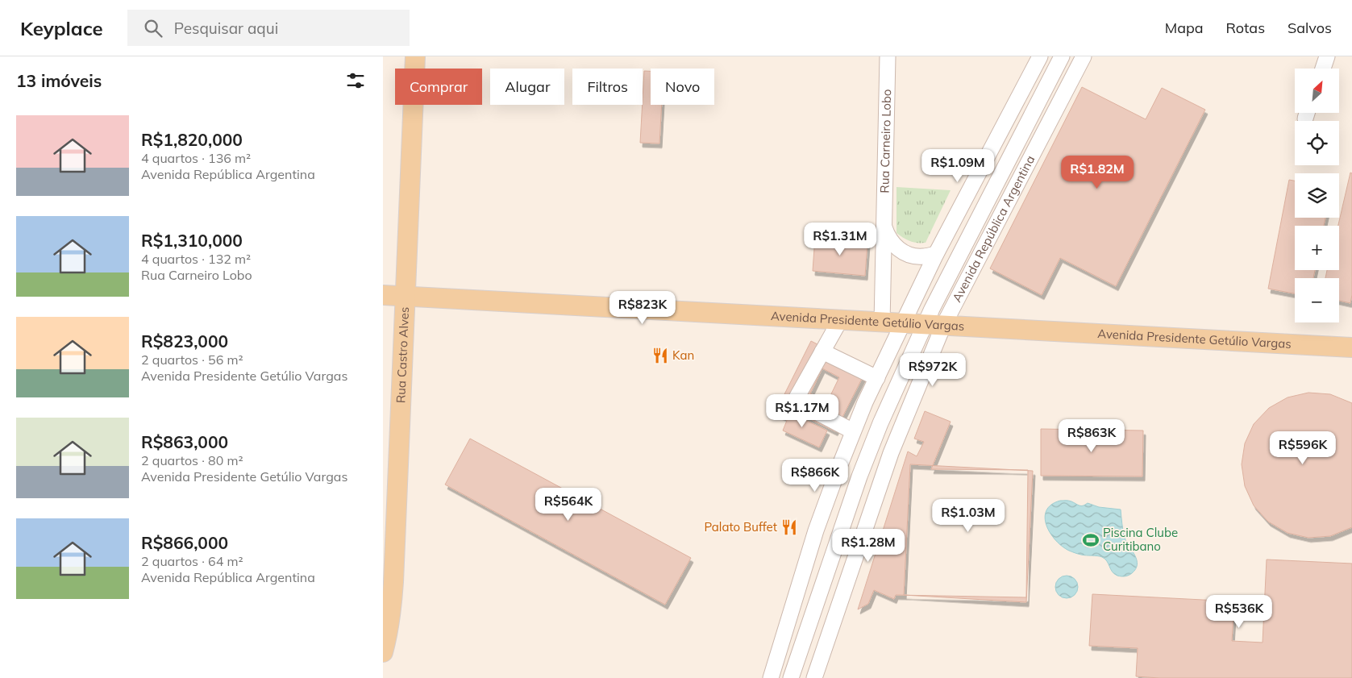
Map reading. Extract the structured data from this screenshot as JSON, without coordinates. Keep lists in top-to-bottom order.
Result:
{
  "streets": {
    "main road": ["Avenida Presidente Getúlio Vargas", "Rua Castro Alves"],
    "street": ["Rua Carneiro Lobo", "Avenida República Argentina"]
  },
  "crossings": [
    ["Rua Carneiro Lobo", "Avenida Presidente Getúlio Vargas"],
    ["Avenida República Argentina", "Avenida Presidente Getúlio Vargas"],
    ["Avenida Presidente Getúlio Vargas", "Rua Castro Alves"]
  ],
  "places": {
    "restaurant": ["Kan", "Palato Buffet"],
    "sports": ["Piscina Clube Curitibano"]
  },
  "north": "top right",
  "page": {
    "header": "Keyplace",
    "search": "Pesquisar aqui",
    "nav": ["Mapa", "Rotas", "Salvos"],
    "heading": "13 imóveis",
    "map_buttons": ["+", "−"],
    "chip": [
      "Comprar",
      "Alugar",
      "Filtros",
      "Novo"
    ],
    "list": [
      {
        "name": "R$1,820,000",
        "note": "4 quartos · 136 m² · Avenida República Argentina"
      },
      {
        "name": "R$1,310,000",
        "note": "4 quartos · 132 m² · Rua Carneiro Lobo"
      },
      {
        "name": "R$823,000",
        "note": "2 quartos · 56 m² · Avenida Presidente Getúlio Vargas"
      },
      {
        "name": "R$863,000",
        "note": "2 quartos · 80 m² · Avenida Presidente Getúlio Vargas"
      },
      {
        "name": "R$866,000",
        "note": "2 quartos · 64 m² · Avenida República Argentina"
      }
    ],
    "price": [
      "R$1.09M",
      "R$1.82M",
      "R$1.31M",
      "R$823K",
      "R$972K",
      "R$1.17M",
      "R$863K",
      "R$596K",
      "R$866K",
      "R$564K",
      "R$1.03M",
      "R$1.28M",
      "R$536K"
    ]
  }
}
